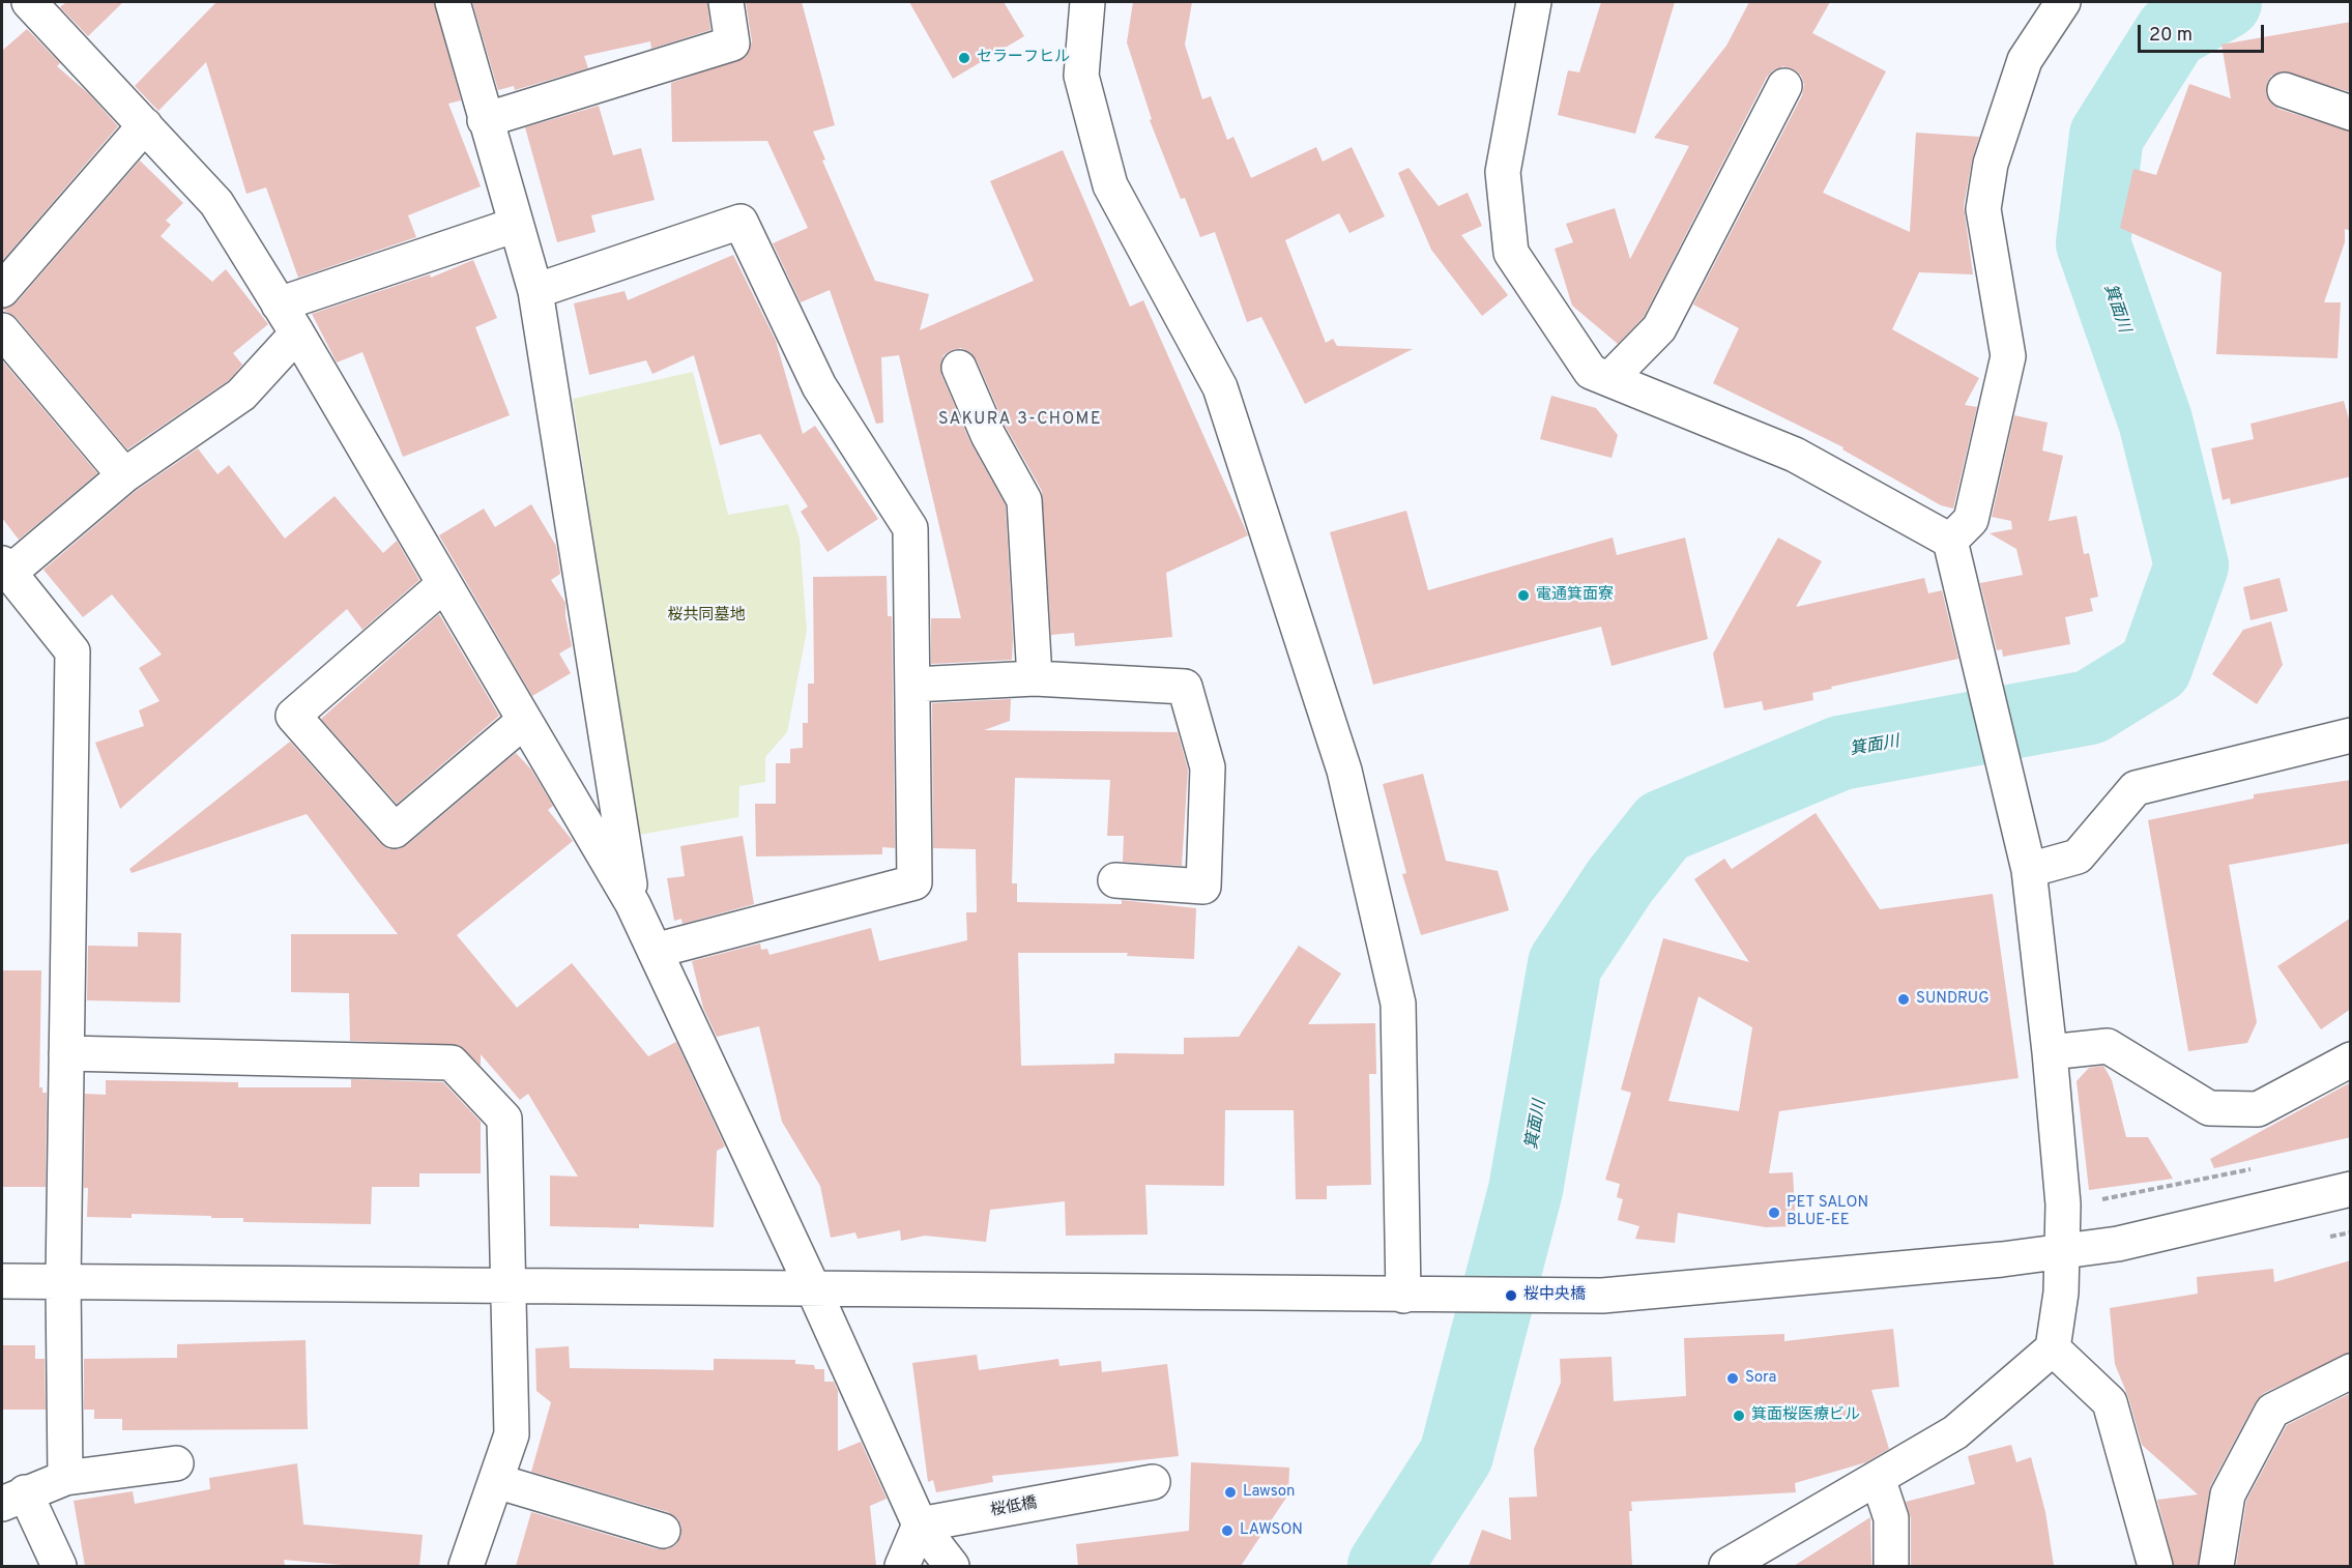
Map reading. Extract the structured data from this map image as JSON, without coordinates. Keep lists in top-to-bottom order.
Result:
{
  "streets": {
    "street": ["桜低橋"]
  },
  "districts": ["SAKURA 3-CHOME"],
  "water": ["箕面川"],
  "parks": ["桜共同墓地"],
  "places": [
    "セラーフヒル",
    "電通箕面寮",
    "SUNDRUG",
    "PET SALON BLUE-EE",
    "桜中央橋",
    "Sora",
    "箕面桜医療ビル",
    "Lawson",
    "LAWSON"
  ],
  "scale_bar": "20 m"
}
